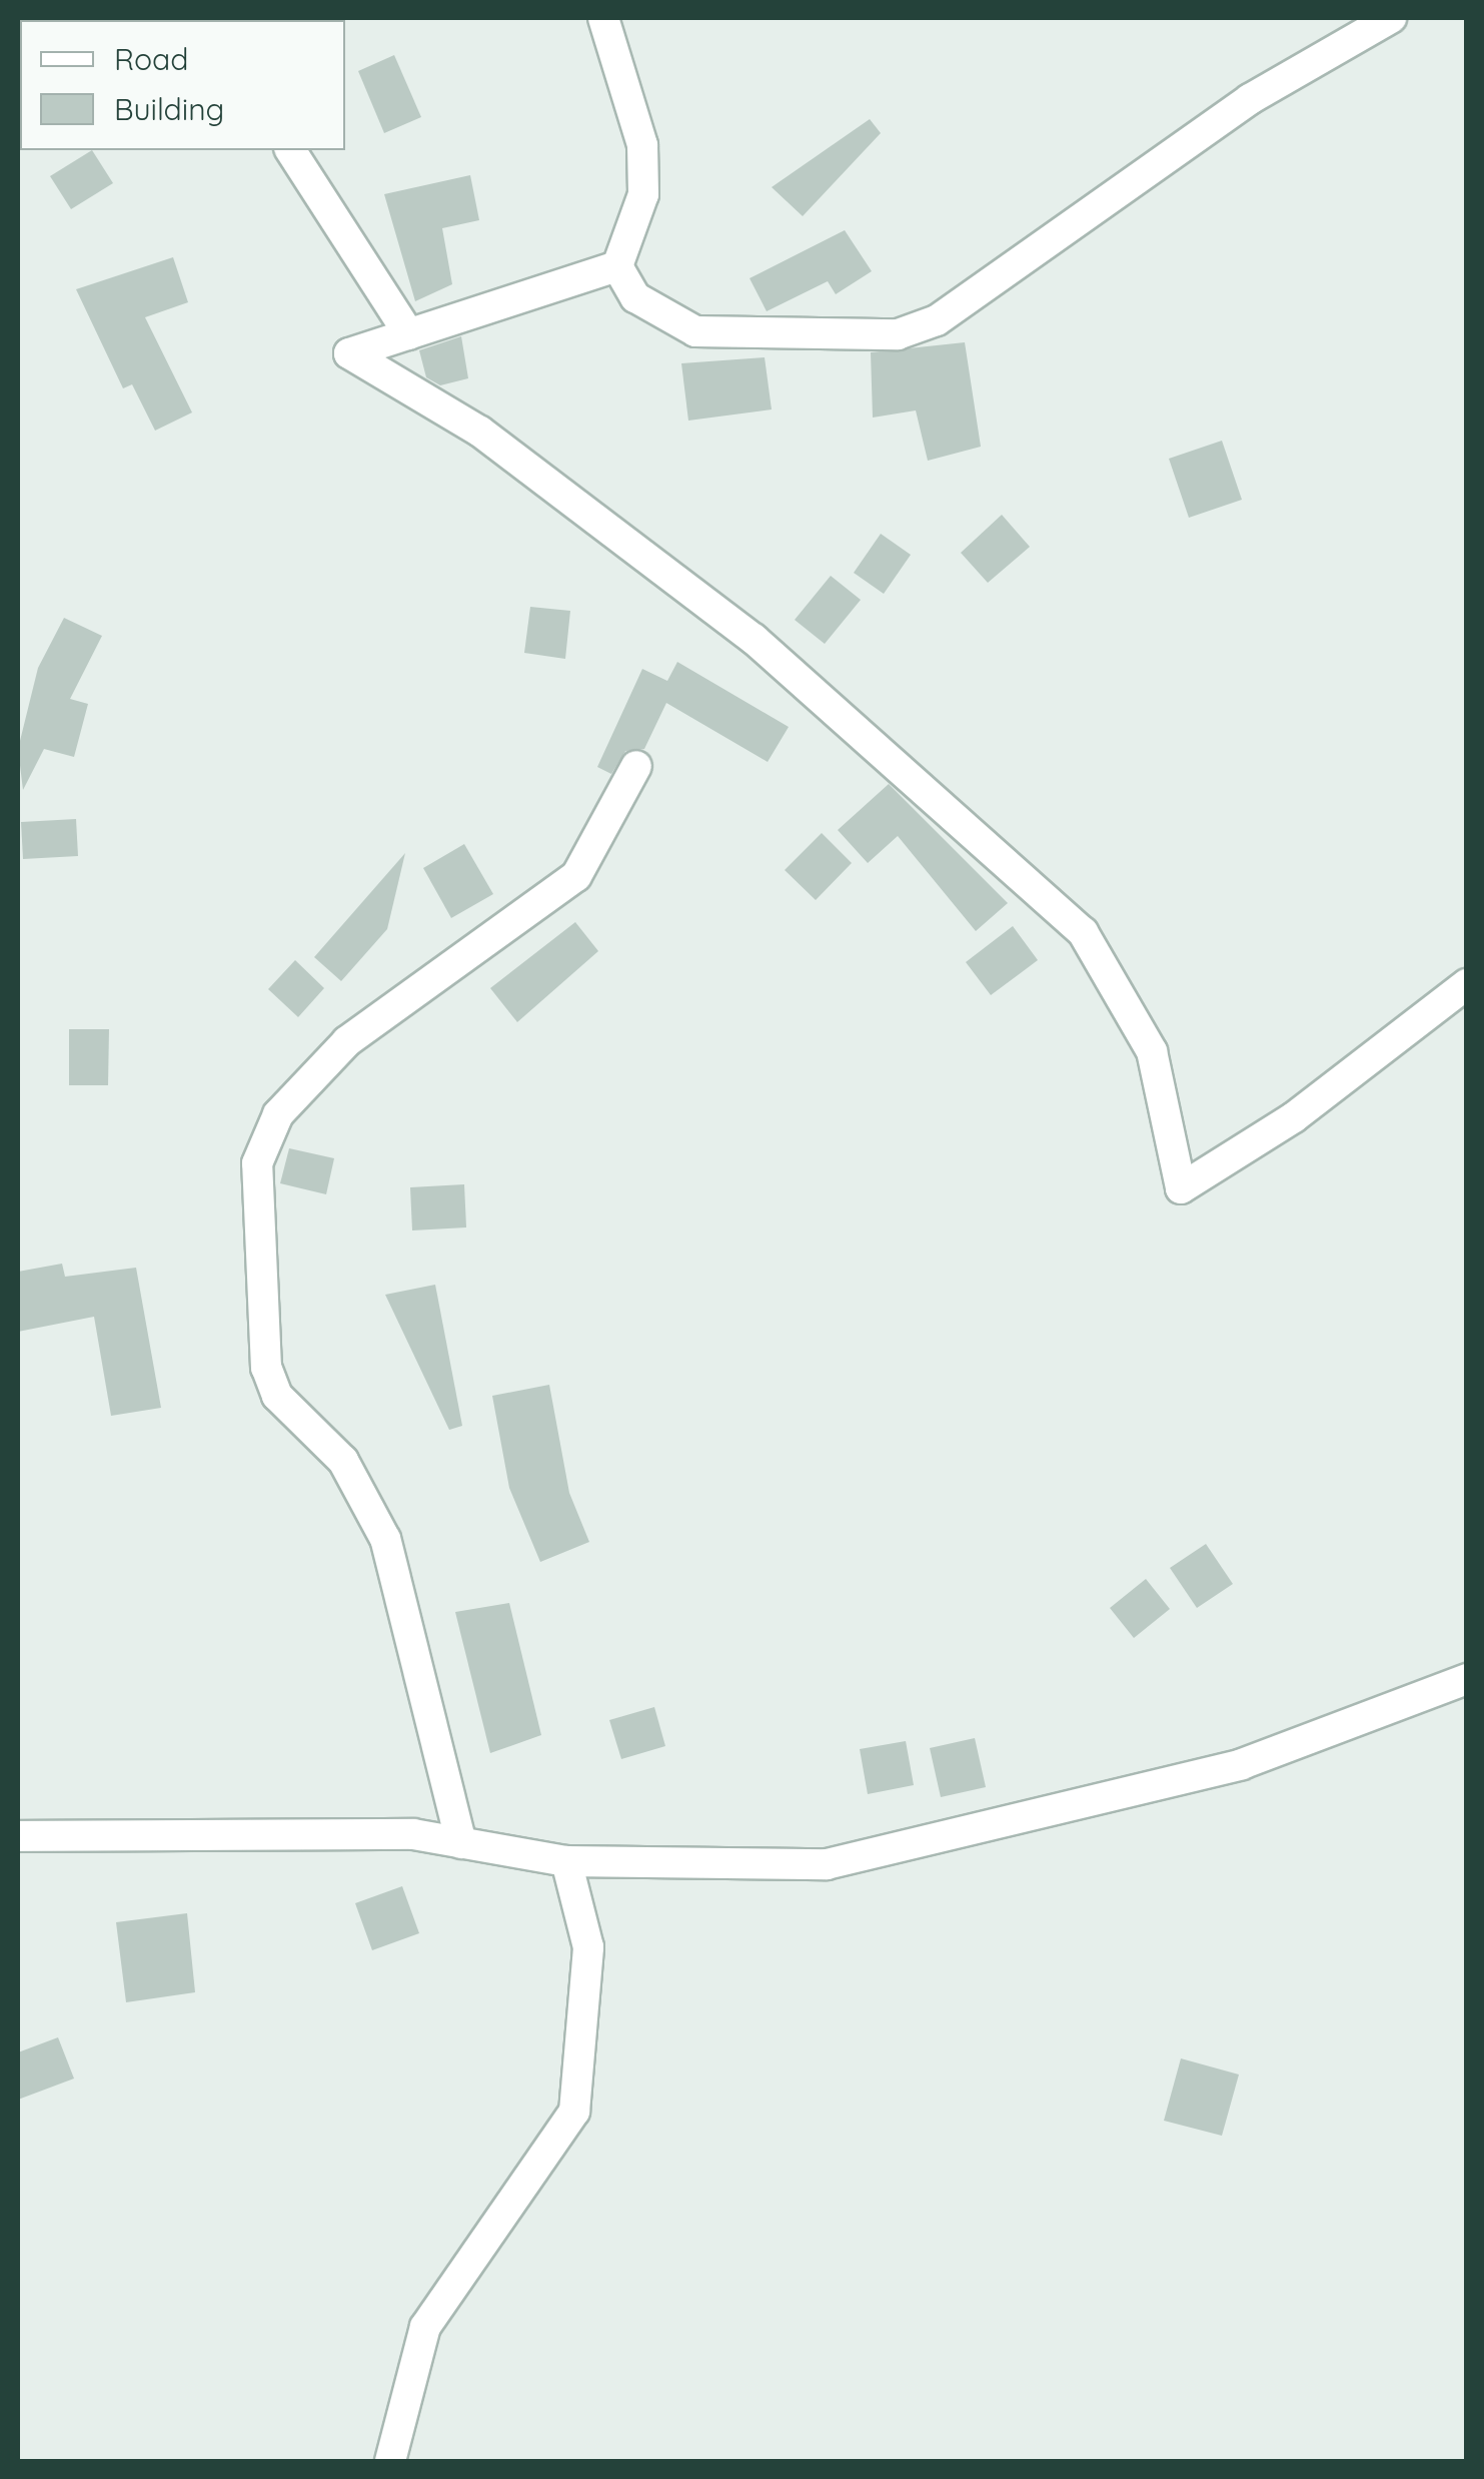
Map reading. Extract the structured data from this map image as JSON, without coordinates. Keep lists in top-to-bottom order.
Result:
{
  "legend": ["Road", "Building"]
}
